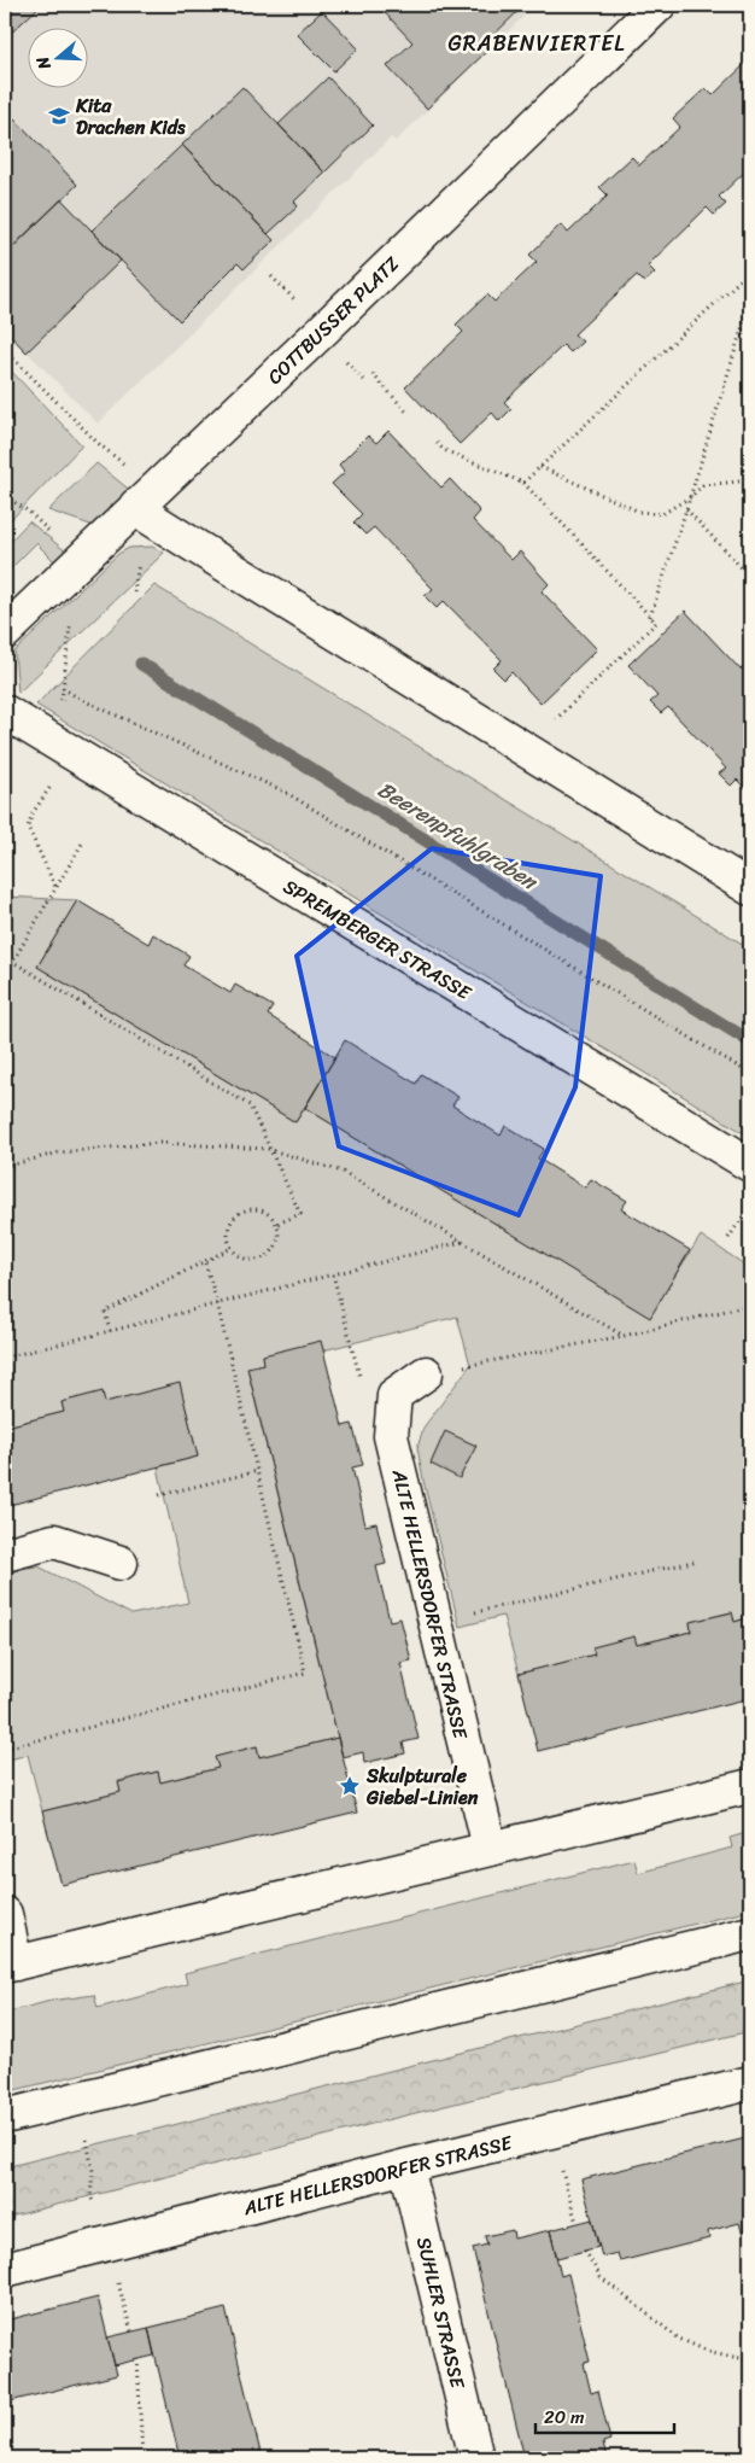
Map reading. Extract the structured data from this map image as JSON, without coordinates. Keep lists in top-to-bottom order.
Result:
{
  "streets": {
    "street": [
      "COTTBUSSER PLATZ",
      "SPREMBERGER STRASSE",
      "ALTE HELLERSDORFER STRASSE",
      "SUHLER STRASSE"
    ]
  },
  "crossings": [
    ["ALTE HELLERSDORFER STRASSE", "SUHLER STRASSE"]
  ],
  "districts": ["GRABENVIERTEL"],
  "water": ["Beerenpfuhlgraben"],
  "places": {
    "school or university": ["Kita Drachen Kids"],
    "place": ["Skulpturale Giebel-Linien"]
  },
  "scale_bar": "20 m",
  "north": "left"
}
